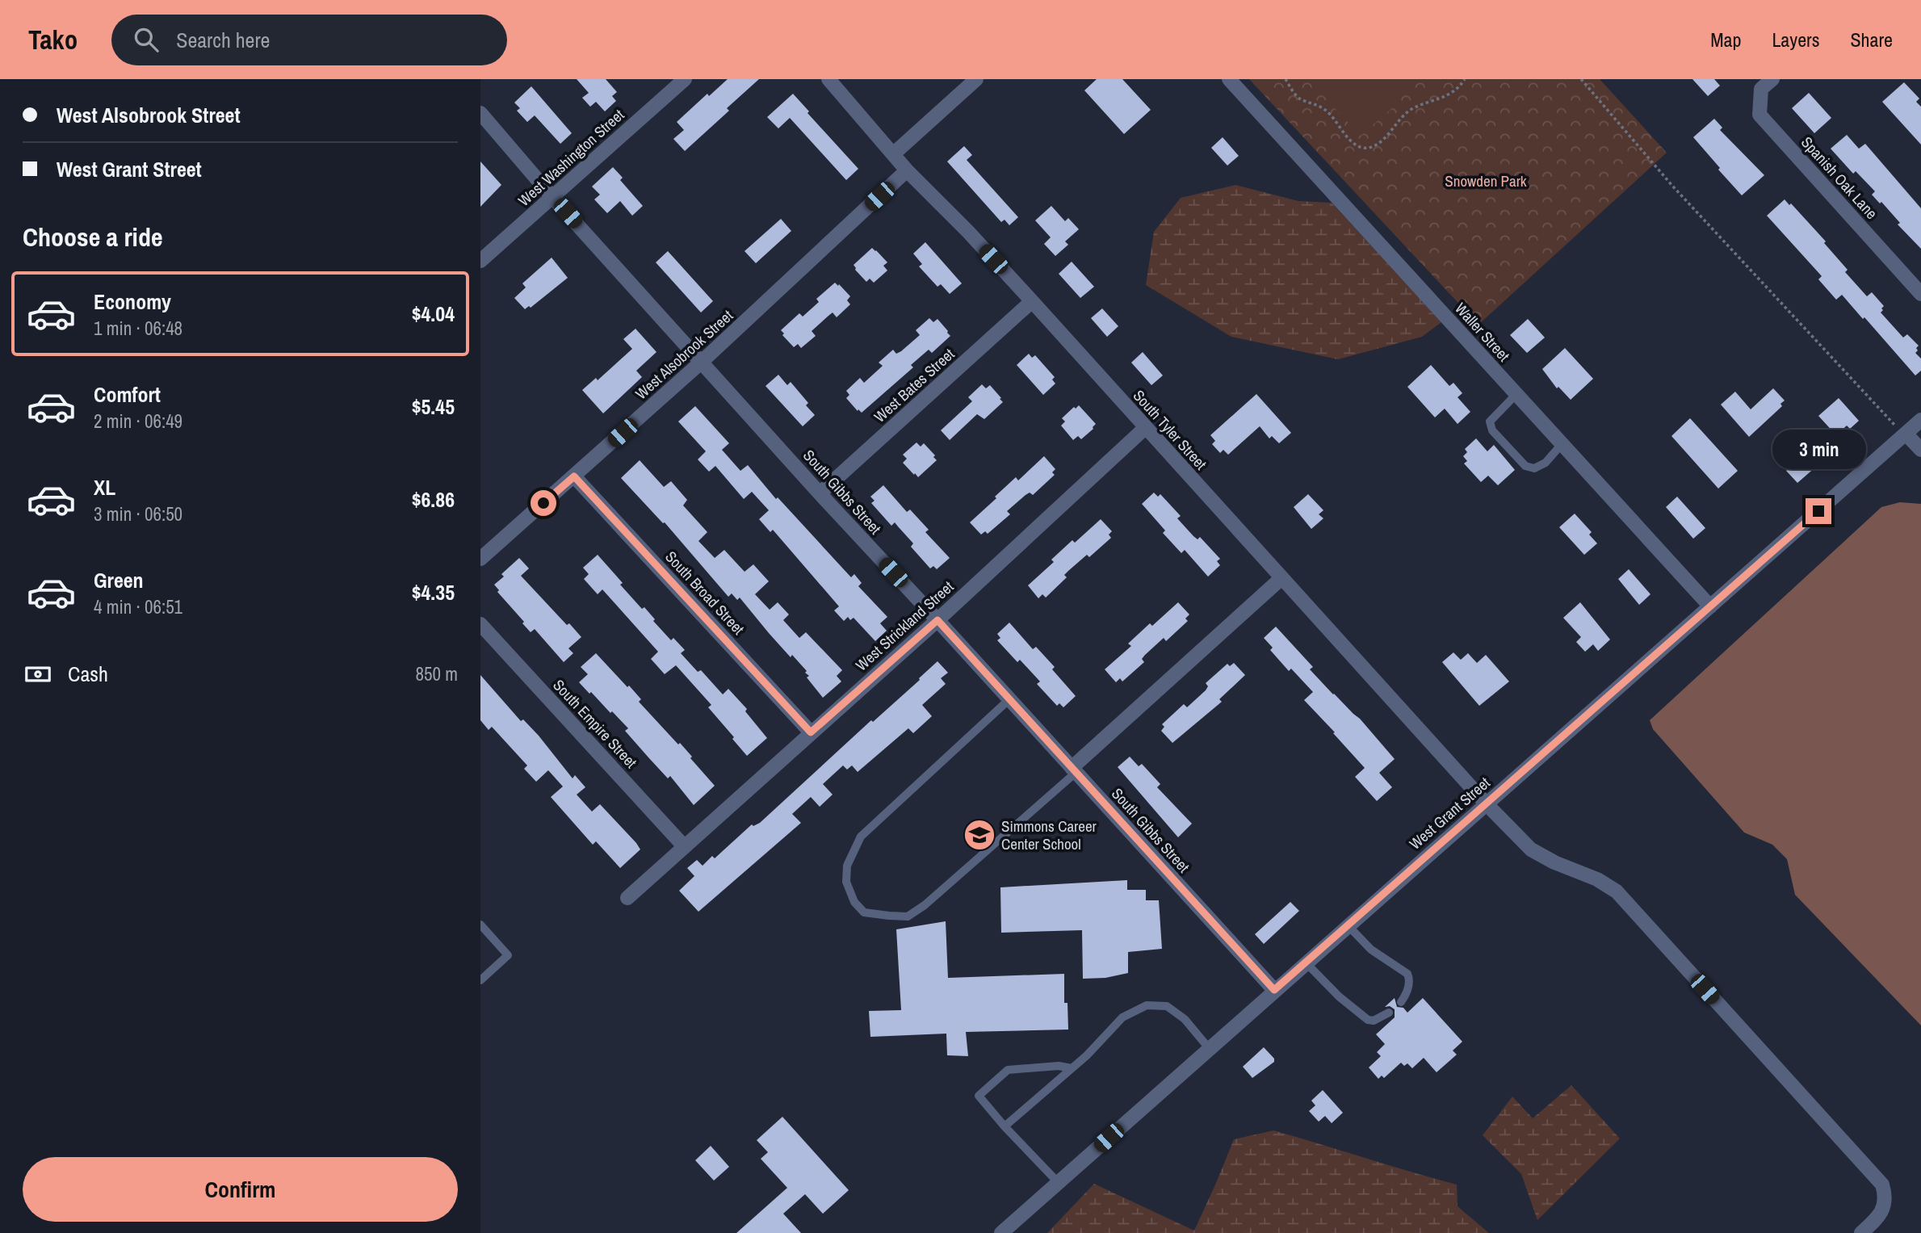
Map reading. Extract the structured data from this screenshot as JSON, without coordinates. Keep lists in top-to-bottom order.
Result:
{
  "streets": {
    "street": [
      "West Washington Street",
      "Spanish Oak Lane",
      "Waller Street",
      "West Alsobrook Street",
      "West Bates Street",
      "South Tyler Street",
      "South Gibbs Street",
      "South Broad Street",
      "West Strickland Street",
      "South Empire Street",
      "West Grant Street"
    ]
  },
  "crossings": [
    ["West Washington Street", "South Gibbs Street"],
    ["Waller Street", "West Grant Street"],
    ["West Alsobrook Street", "South Tyler Street"],
    ["West Alsobrook Street", "South Gibbs Street"],
    ["West Alsobrook Street", "South Broad Street"],
    ["West Bates Street", "South Tyler Street"],
    ["West Bates Street", "South Gibbs Street"],
    ["South Tyler Street", "West Strickland Street"],
    ["South Tyler Street", "West Grant Street"],
    ["South Gibbs Street", "West Strickland Street"],
    ["South Gibbs Street", "West Grant Street"],
    ["South Broad Street", "West Strickland Street"],
    ["West Strickland Street", "South Empire Street"]
  ],
  "parks": ["Snowden Park"],
  "places": {
    "school or university": ["Simmons Career Center School"]
  },
  "page": {
    "header": "Tako",
    "search": "Search here",
    "nav": ["Map", "Layers", "Share"],
    "banner": ["West Alsobrook Street", "West Grant Street"],
    "heading": "Choose a ride",
    "list": [
      {
        "name": "Economy",
        "note": "1 min · 06:48",
        "value": "$4.04"
      },
      {
        "name": "Comfort",
        "note": "2 min · 06:49",
        "value": "$5.45"
      },
      {
        "name": "XL",
        "note": "3 min · 06:50",
        "value": "$6.86"
      },
      {
        "name": "Green",
        "note": "4 min · 06:51",
        "value": "$4.35"
      }
    ],
    "bubble": "3 min",
    "pay": ["Cash", "850 m"],
    "buttons": "Confirm"
  }
}
